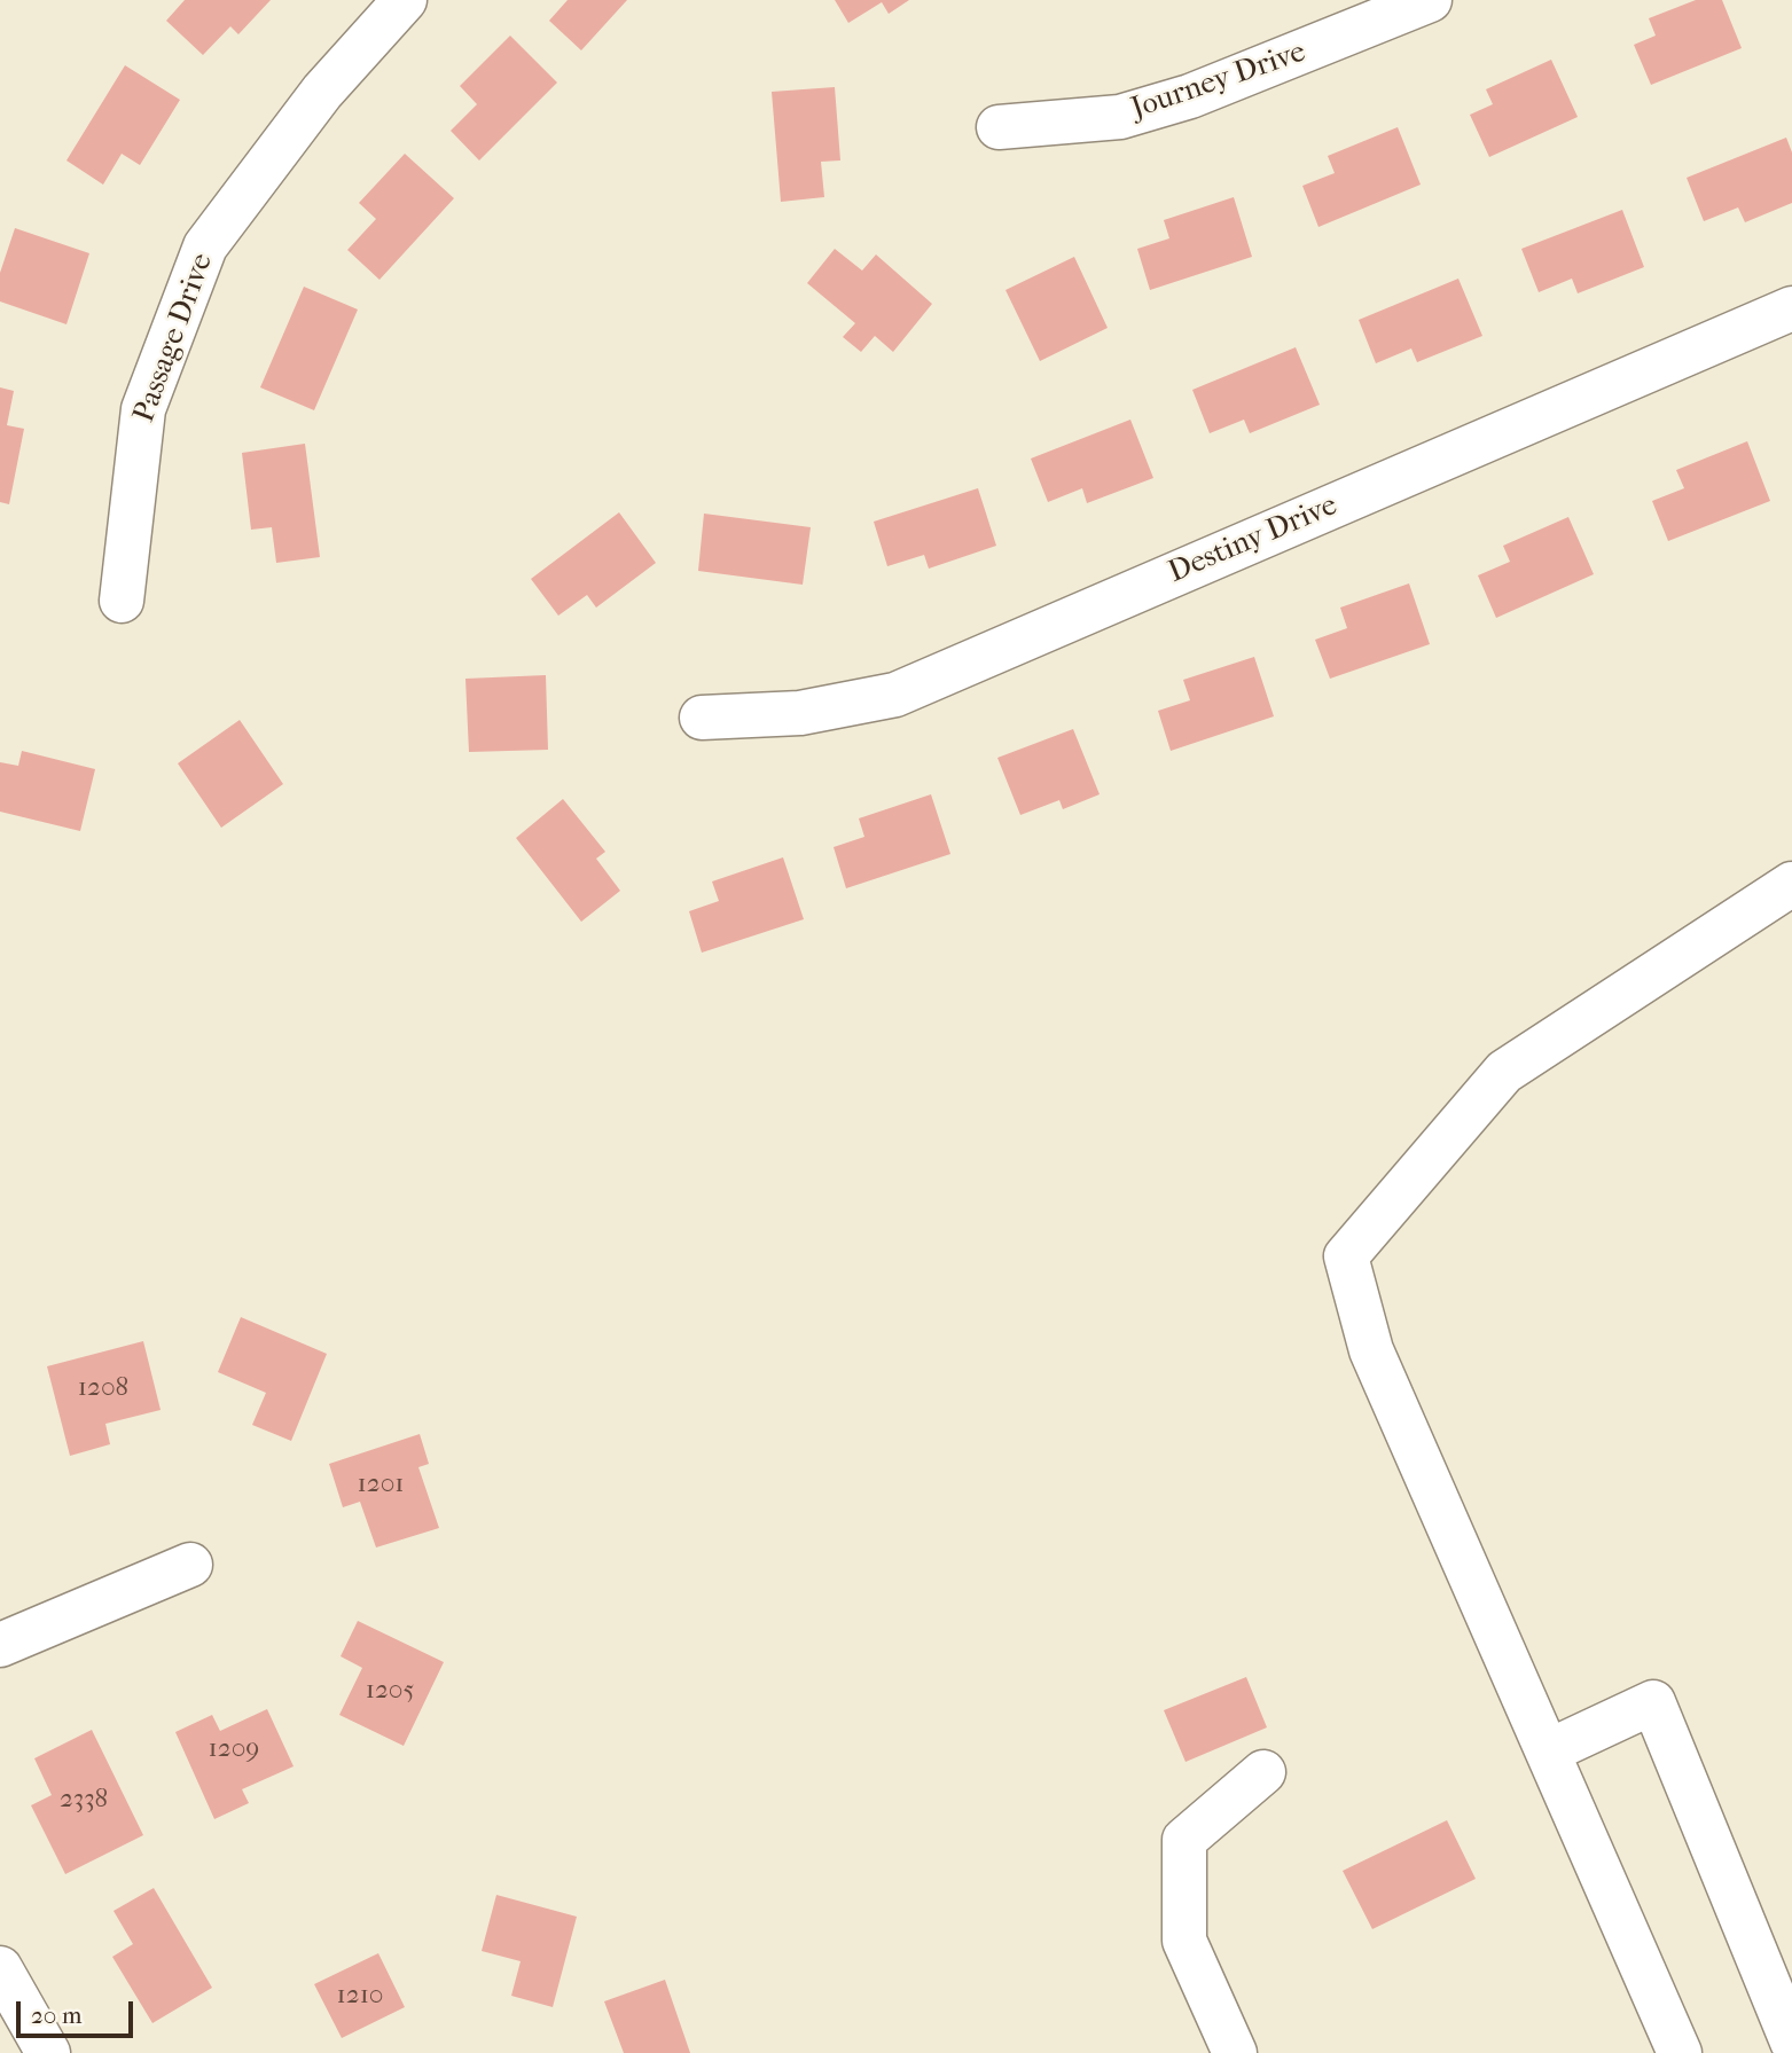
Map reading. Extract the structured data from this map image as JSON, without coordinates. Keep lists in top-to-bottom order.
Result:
{
  "streets": {
    "street": ["Journey Drive", "Passage Drive", "Destiny Drive"]
  },
  "house_numbers": [
    "1208",
    "1201",
    "1205",
    "1209",
    "2338",
    "1210"
  ],
  "scale_bar": "20 m"
}
